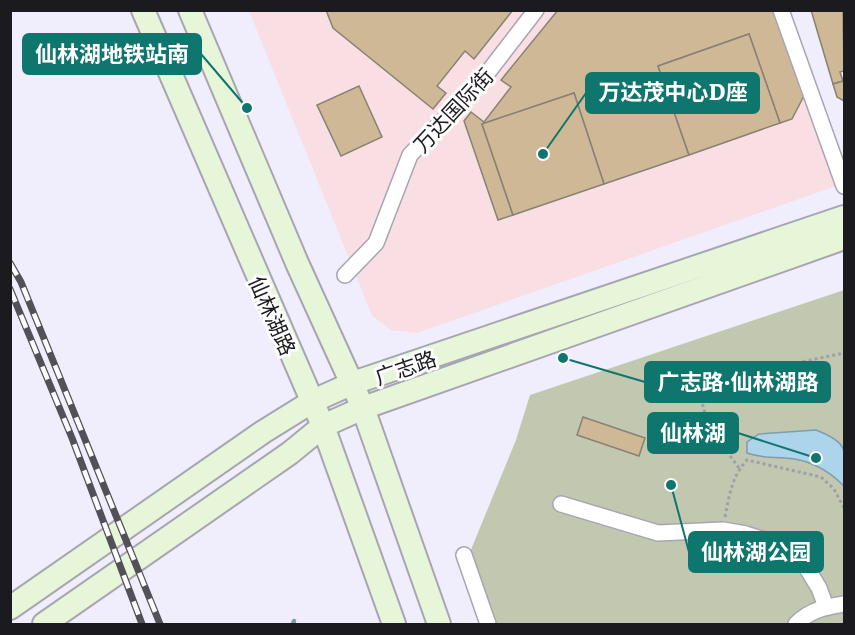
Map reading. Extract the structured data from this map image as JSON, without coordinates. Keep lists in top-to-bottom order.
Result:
{
  "streets": {
    "street": ["万达国际街", "仙林湖路", "广志路"]
  },
  "crossings": [
    ["仙林湖路", "广志路"]
  ],
  "places": [
    "仙林湖地铁站南",
    "万达茂中心D座",
    "广志路·仙林湖路",
    "仙林湖",
    "仙林湖公园"
  ]
}
